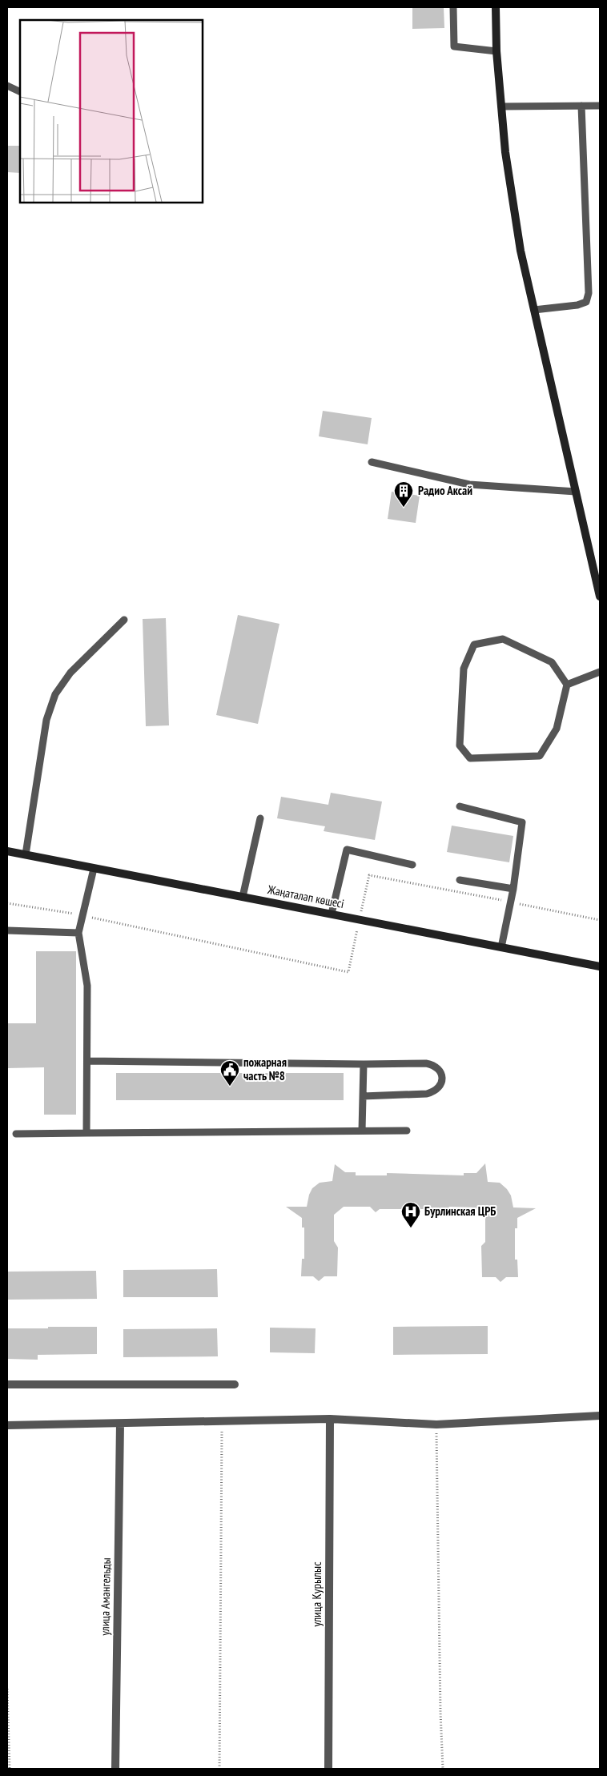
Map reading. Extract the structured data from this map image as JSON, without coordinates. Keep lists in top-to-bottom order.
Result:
{
  "streets": {
    "main road": ["Жаңаталап көшесі"],
    "street": ["улица Курылыс", "улица Амангельды"]
  },
  "places": {
    "building": ["Радио Аксай"],
    "public building": ["пожарная часть №8"],
    "hospital": ["Бурлинская ЦРБ"]
  }
}
